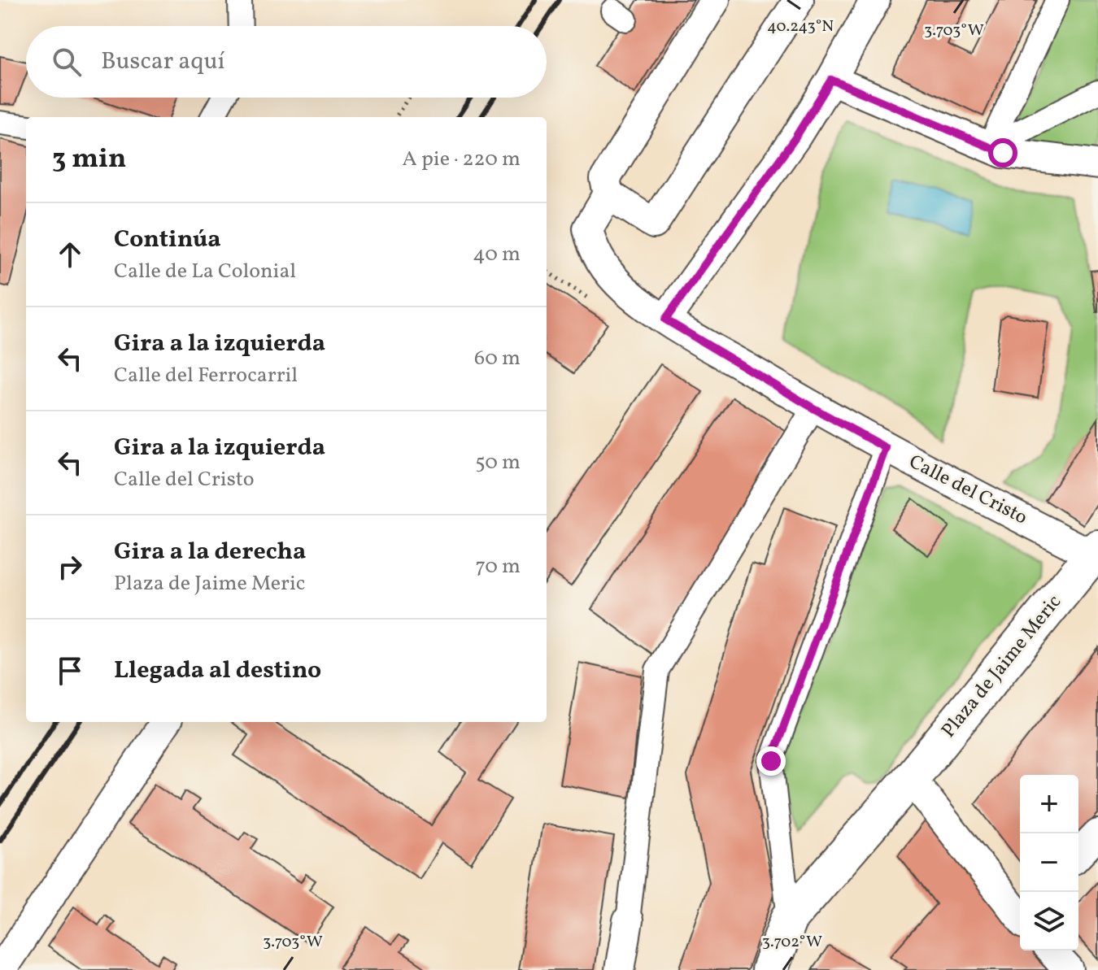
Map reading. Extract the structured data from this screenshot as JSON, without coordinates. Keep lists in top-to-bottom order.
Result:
{
  "streets": {
    "street": ["Calle del Cristo", "Plaza de Jaime Meric"]
  },
  "crossings": [
    ["Calle del Cristo", "Plaza de Jaime Meric"]
  ],
  "page": {
    "search": "Buscar aquí",
    "heading": ["3 min", "A pie · 220 m"],
    "list": [
      ["Continúa", "Calle de La Colonial", "40 m"],
      ["Gira a la izquierda", "Calle del Ferrocarril", "60 m"],
      ["Gira a la izquierda", "Calle del Cristo", "50 m"],
      ["Gira a la derecha", "Plaza de Jaime Meric", "70 m"],
      "Llegada al destino"
    ],
    "map_buttons": ["+", "−"]
  },
  "coordinates": ["40.243°N", "3.703°W", "3.702°W"]
}
